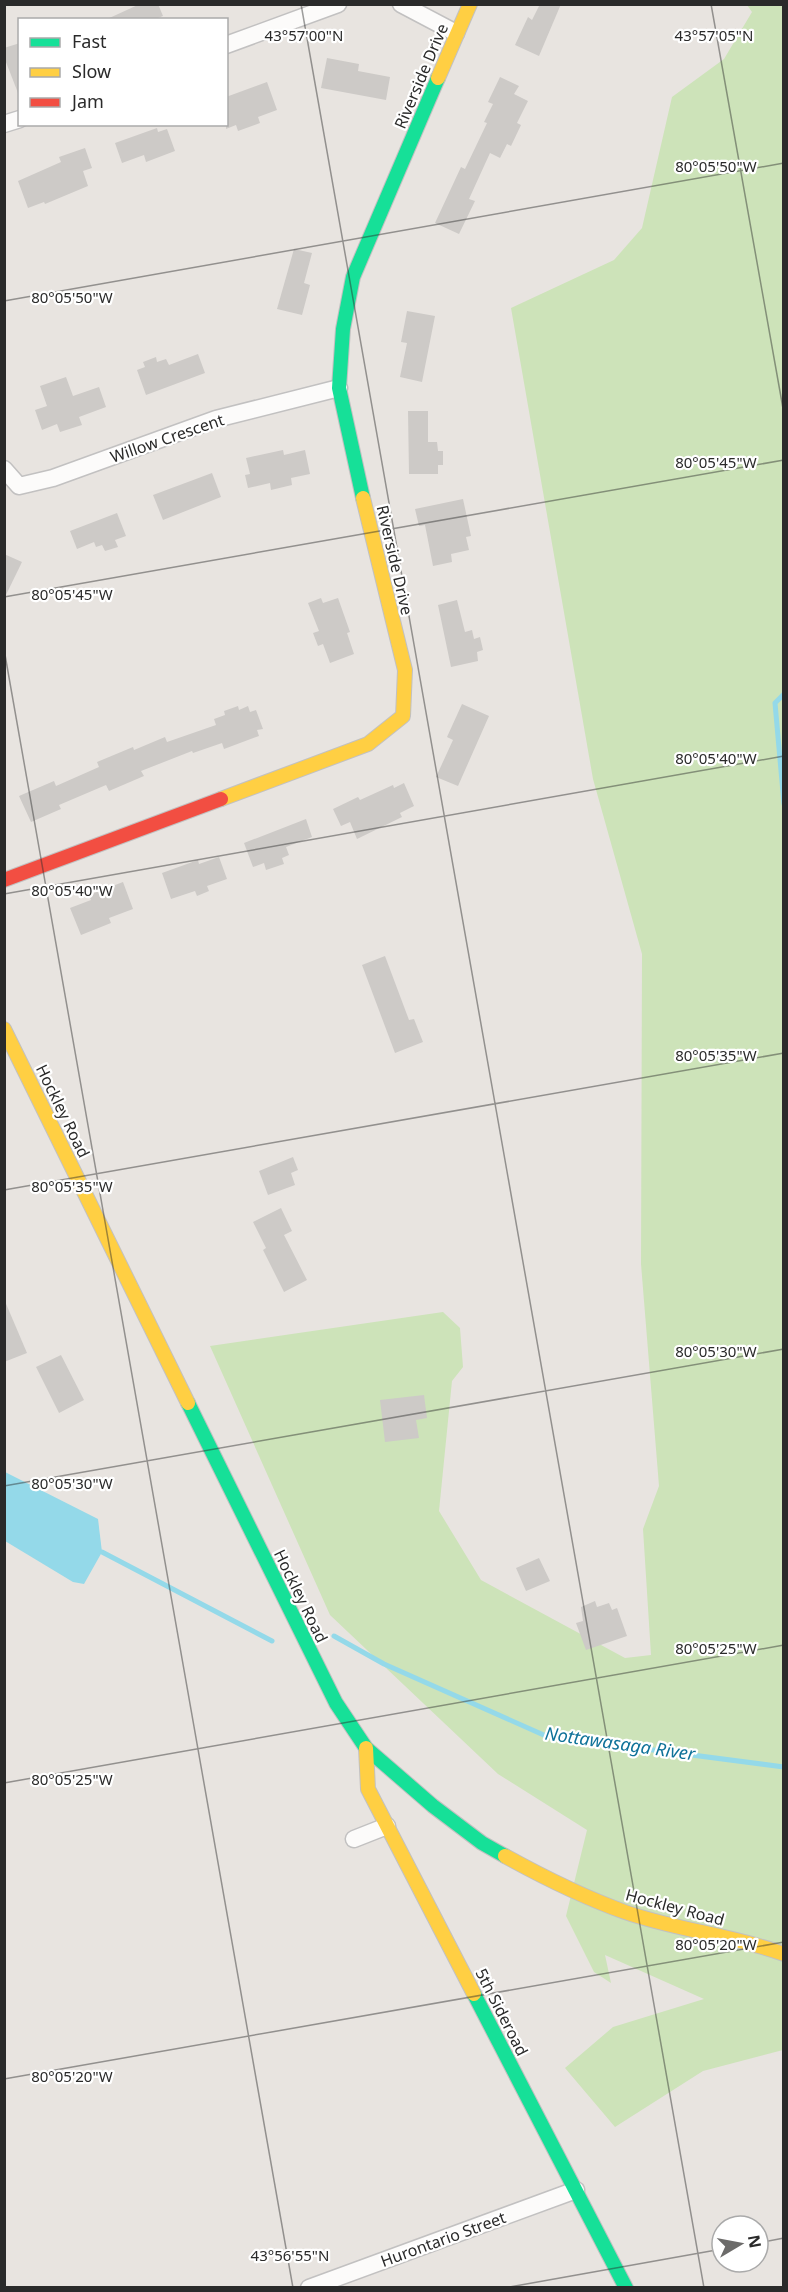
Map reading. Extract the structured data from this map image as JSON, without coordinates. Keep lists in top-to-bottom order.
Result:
{
  "streets": {
    "street": [
      "Riverside Drive",
      "Willow Crescent",
      "Hockley Road",
      "5th Sideroad",
      "Hurontario Street"
    ]
  },
  "crossings": [
    ["Riverside Drive", "Willow Crescent"],
    ["Hockley Road", "5th Sideroad"],
    ["5th Sideroad", "Hurontario Street"]
  ],
  "water": ["Nottawasaga River"],
  "legend": ["Fast", "Slow", "Jam"],
  "north": "right",
  "coordinates": [
    "43°57'00\"N",
    "43°57'05\"N",
    "80°05'50\"W",
    "80°05'45\"W",
    "80°05'40\"W",
    "80°05'35\"W",
    "80°05'30\"W",
    "80°05'25\"W",
    "80°05'20\"W",
    "43°56'55\"N"
  ]
}
